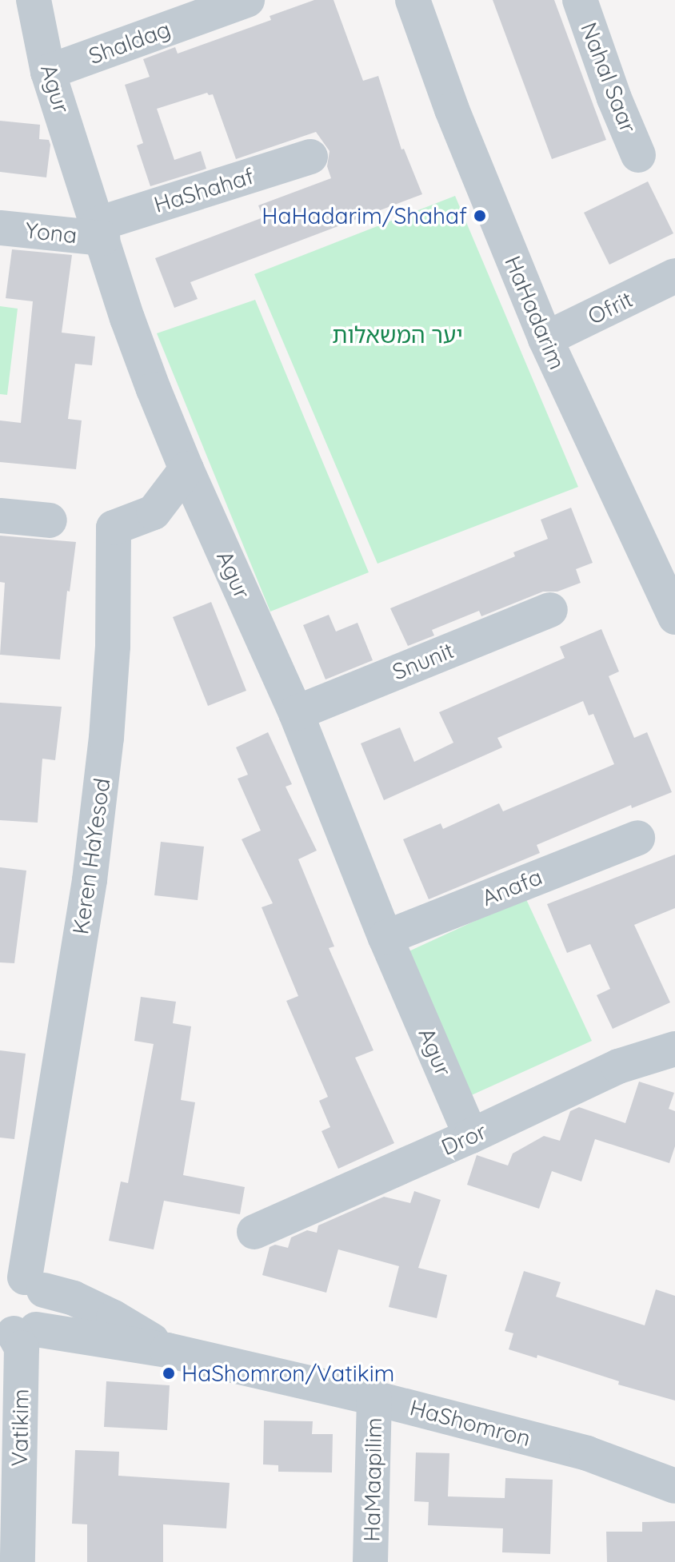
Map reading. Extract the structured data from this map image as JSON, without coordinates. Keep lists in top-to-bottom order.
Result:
{
  "streets": {
    "street": [
      "Shaldag",
      "Nahal Saar",
      "Agur",
      "HaShahaf",
      "Yona",
      "Ofrit",
      "HaHadarim",
      "Snunit",
      "Keren HaYesod",
      "Anafa",
      "Dror",
      "HaShomron",
      "Vatikim",
      "HaMaapilim"
    ]
  },
  "crossings": [
    ["Shaldag", "Agur"],
    ["Agur", "HaShahaf"],
    ["Agur", "Yona"],
    ["Agur", "Snunit"],
    ["Agur", "Keren HaYesod"],
    ["Agur", "Anafa"],
    ["Agur", "Dror"],
    ["HaShahaf", "Yona"],
    ["Ofrit", "HaHadarim"],
    ["Keren HaYesod", "HaShomron"],
    ["HaShomron", "Vatikim"],
    ["HaShomron", "HaMaapilim"]
  ],
  "parks": ["יער המשאלות"],
  "places": ["HaHadarim/Shahaf", "HaShomron/Vatikim"]
}
